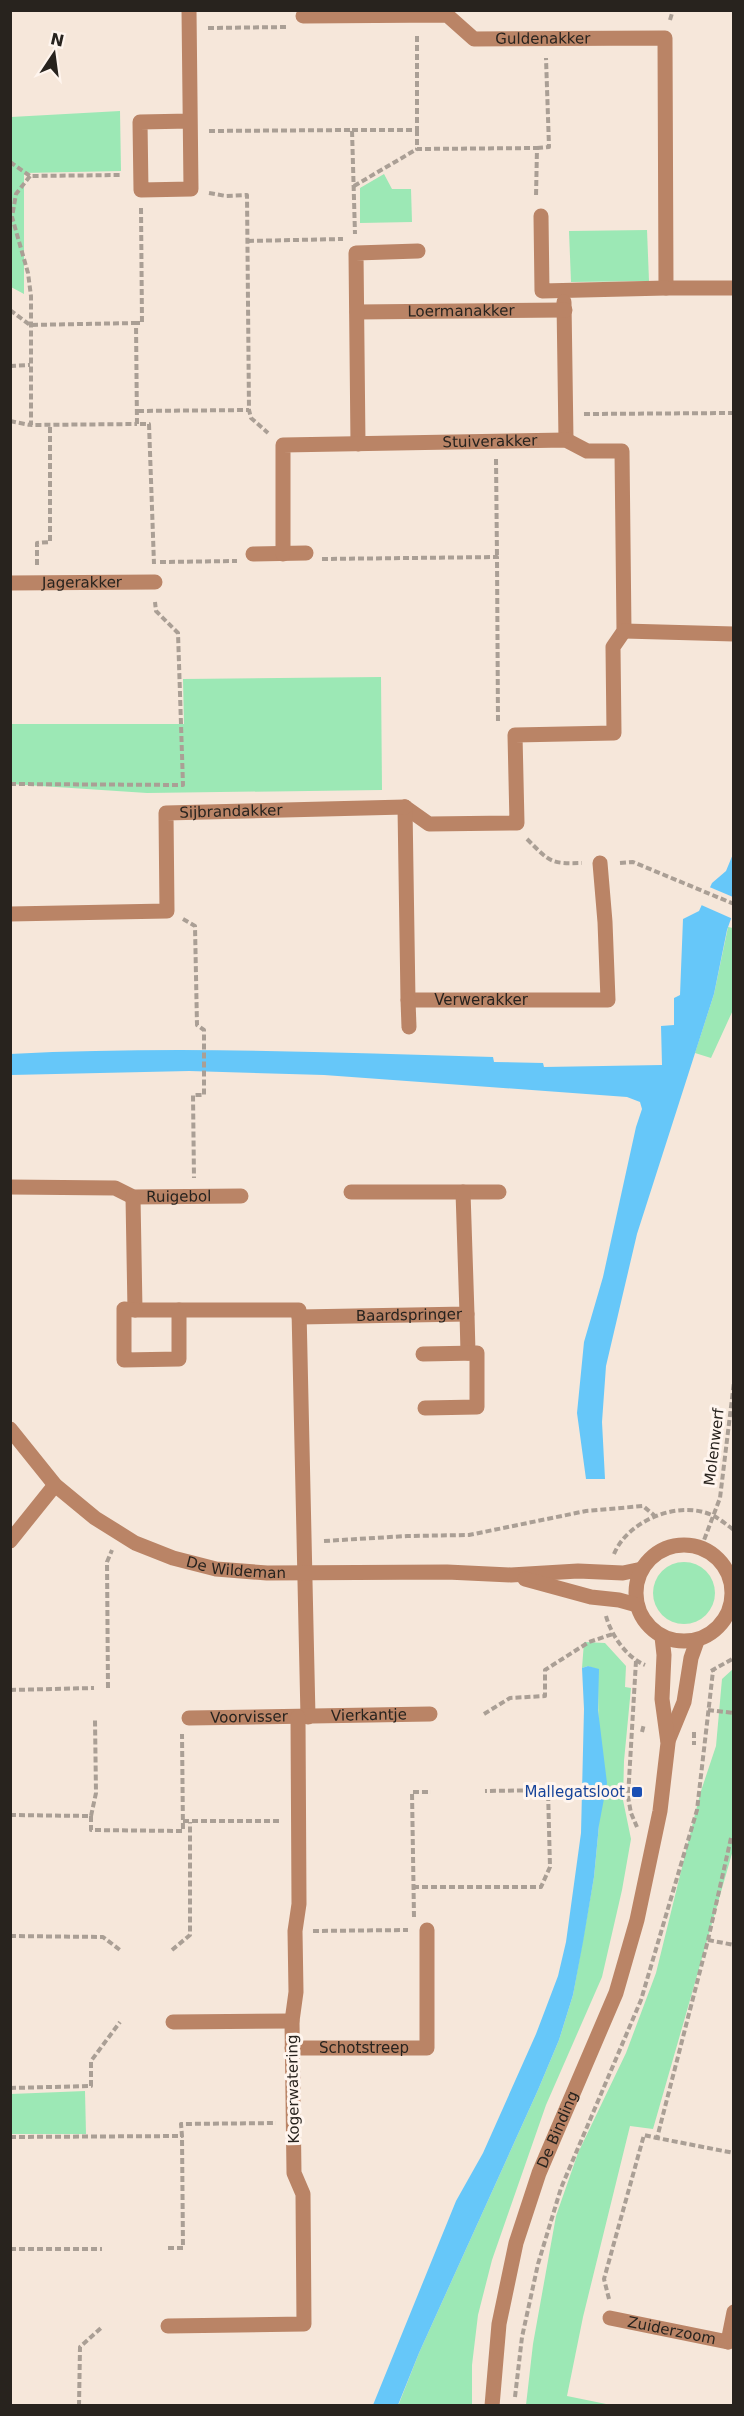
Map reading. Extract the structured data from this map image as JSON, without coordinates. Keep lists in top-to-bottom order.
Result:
{
  "streets": {
    "street": [
      "Guldenakker",
      "Loermanakker",
      "Stuiverakker",
      "Jagerakker",
      "Sijbrandakker",
      "Verwerakker",
      "Ruigebol",
      "Baardspringer",
      "De Wildeman",
      "Vierkantje",
      "Voorvisser",
      "Schotstreep",
      "Kogerwatering",
      "De Binding",
      "Zuiderzoom"
    ],
    "path": ["Molenwerf"]
  },
  "crossings": [
    ["Stuiverakker", "Sijbrandakker"],
    ["Molenwerf", "De Wildeman"],
    ["Molenwerf", "De Binding"],
    ["De Wildeman", "Kogerwatering"],
    ["De Wildeman", "De Binding"],
    ["Vierkantje", "Voorvisser"],
    ["Vierkantje", "Kogerwatering"],
    ["Voorvisser", "Kogerwatering"],
    ["Schotstreep", "Kogerwatering"]
  ],
  "places": {
    "transit": ["Mallegatsloot"]
  },
  "north": "top"
}
